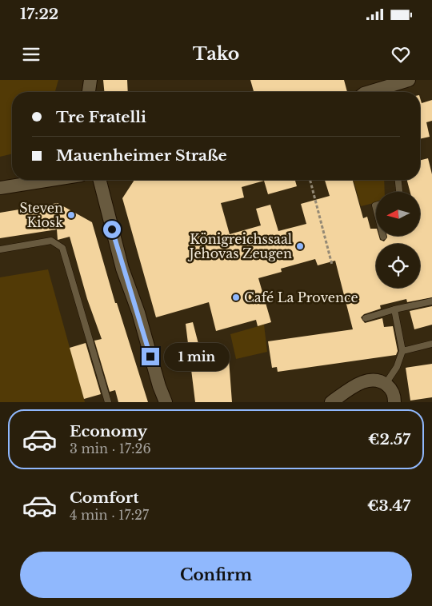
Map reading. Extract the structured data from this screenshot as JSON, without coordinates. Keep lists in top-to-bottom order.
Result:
{
  "places": ["Steven Kiosk", "Königreichssaal Jehovas Zeugen", "Café La Provence"],
  "north": "left",
  "page": {
    "status": "17:22",
    "header": "Tako",
    "banner": ["Tre Fratelli", "Mauenheimer Straße"],
    "bubble": "1 min",
    "list": [
      {
        "name": "Economy",
        "note": "3 min · 17:26",
        "value": "€2.57"
      },
      {
        "name": "Comfort",
        "note": "4 min · 17:27",
        "value": "€3.47"
      }
    ],
    "buttons": "Confirm"
  }
}
